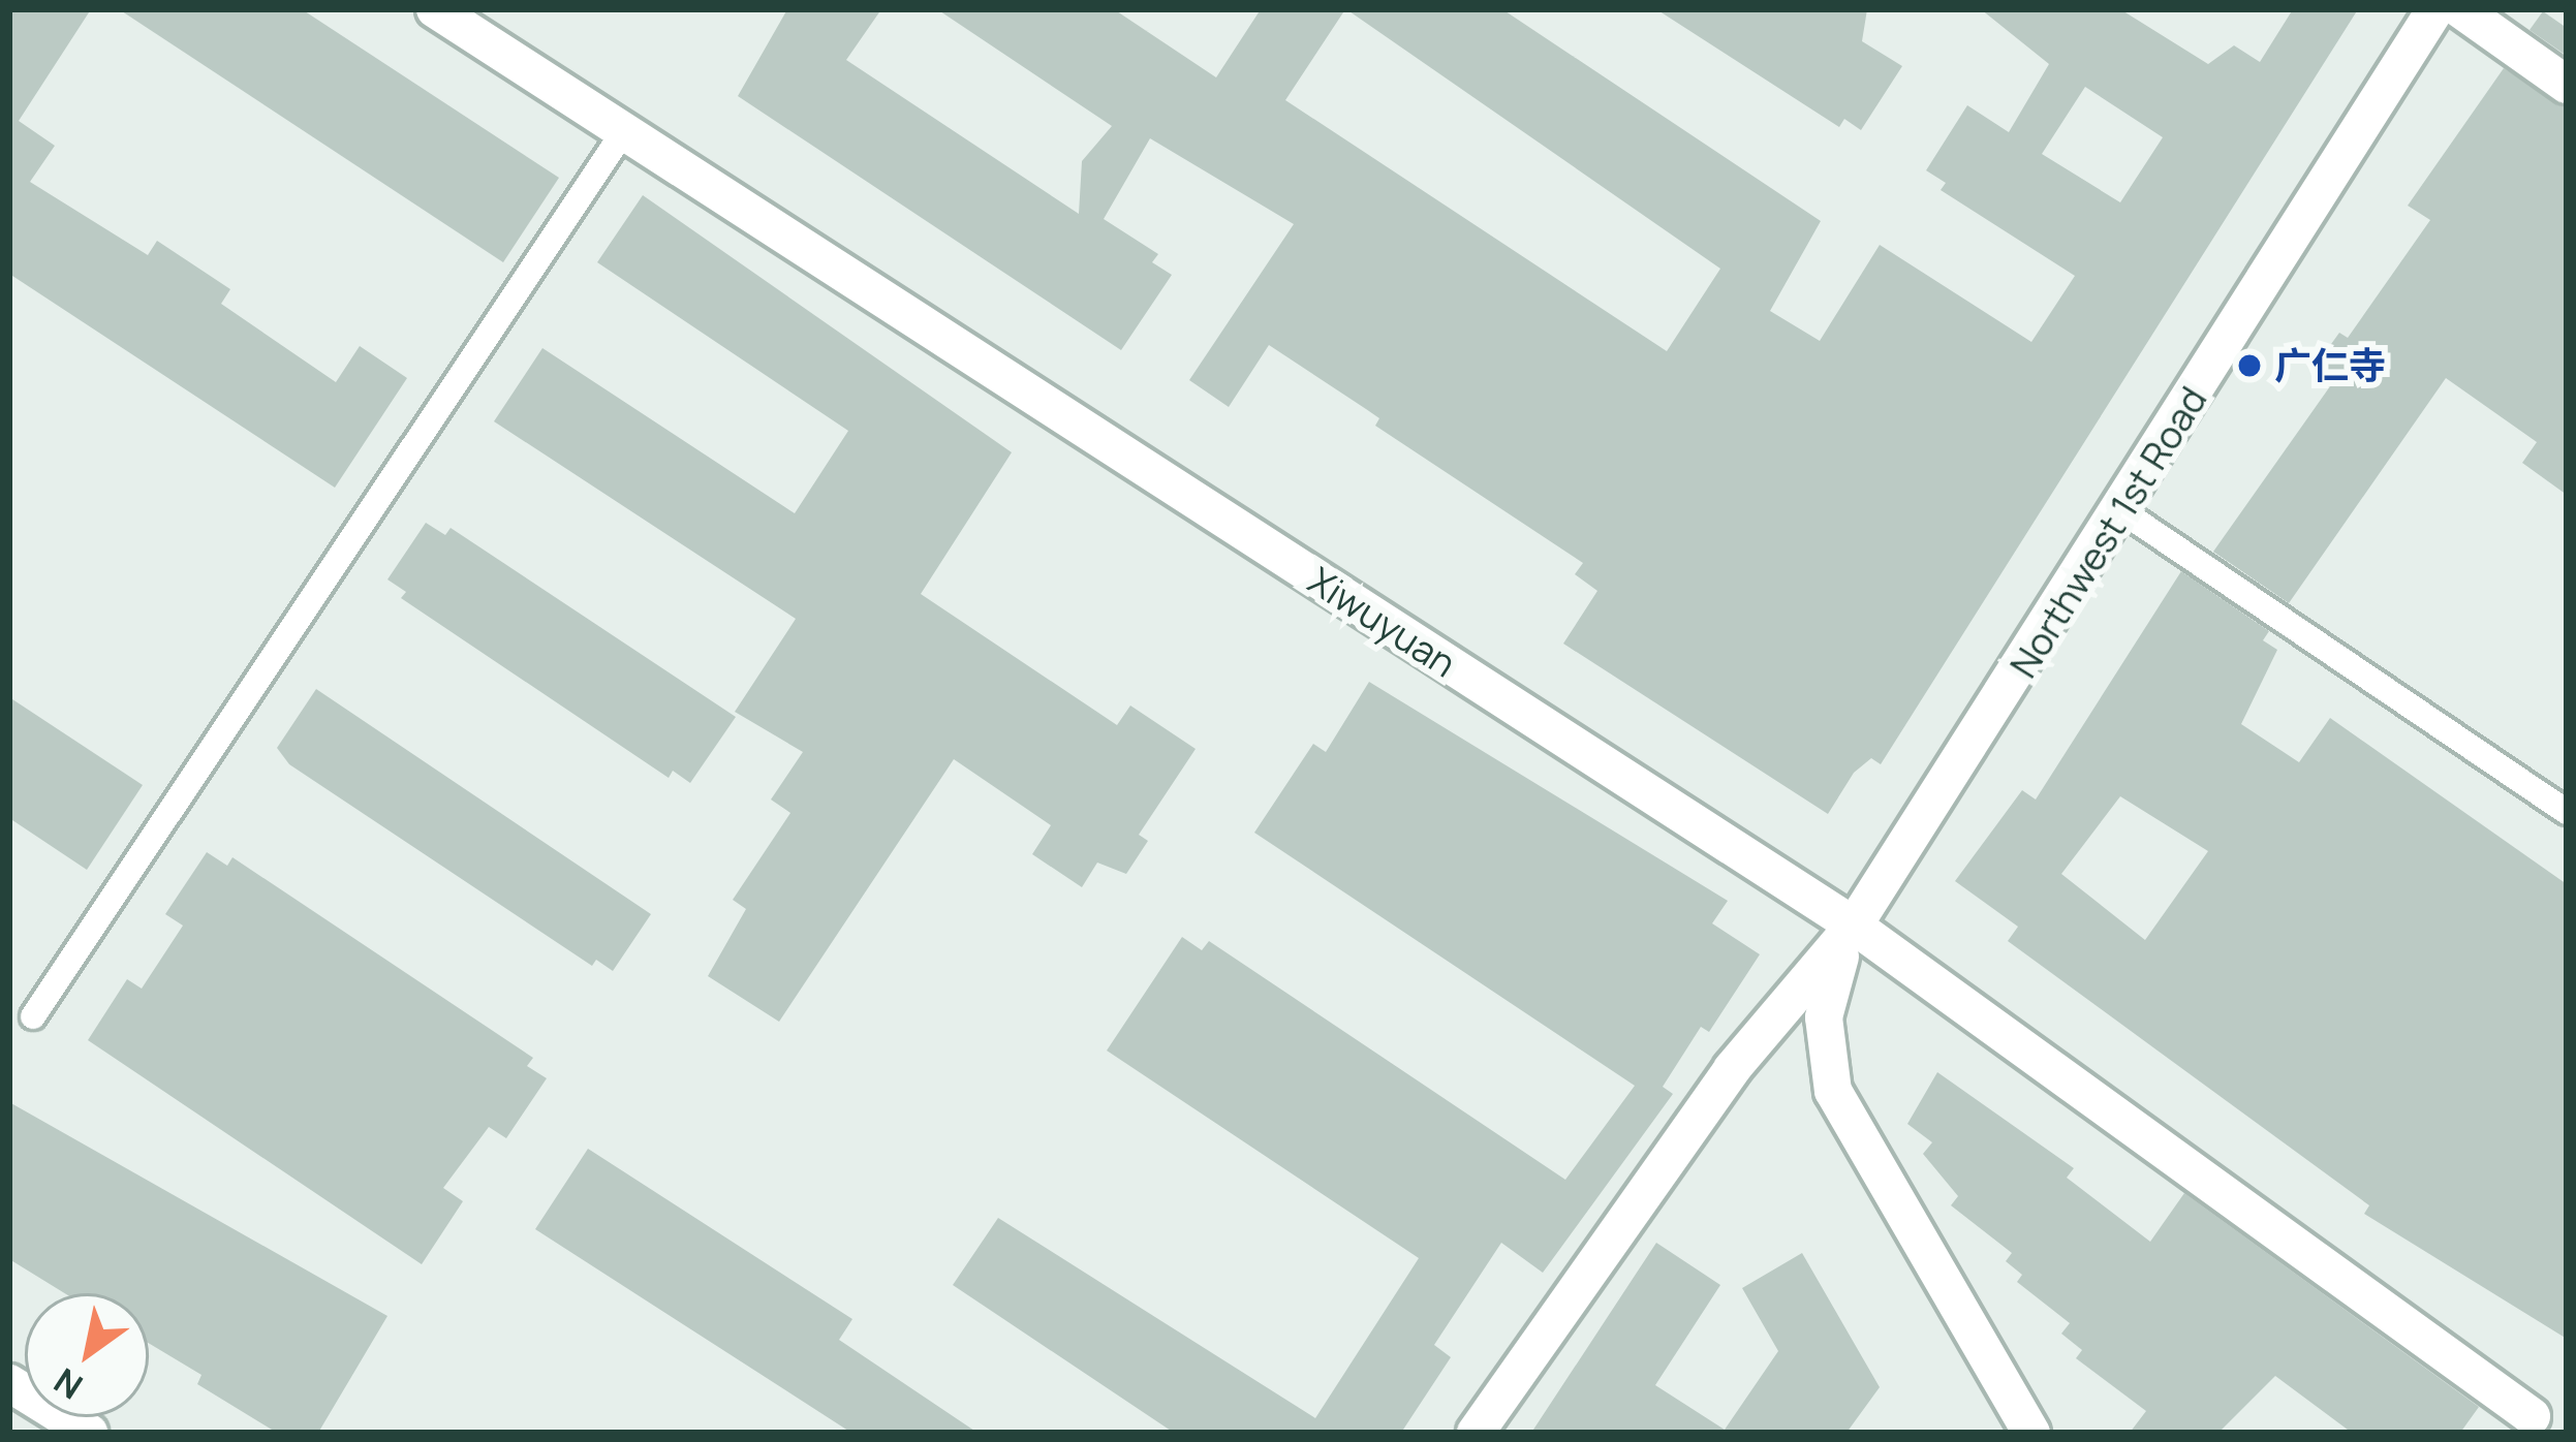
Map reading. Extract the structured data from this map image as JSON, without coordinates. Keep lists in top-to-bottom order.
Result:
{
  "streets": {
    "street": ["Northwest 1st Road", "Xiwuyuan"]
  },
  "crossings": [
    ["Northwest 1st Road", "Xiwuyuan"]
  ],
  "places": ["广仁寺"],
  "north": "bottom left"
}
